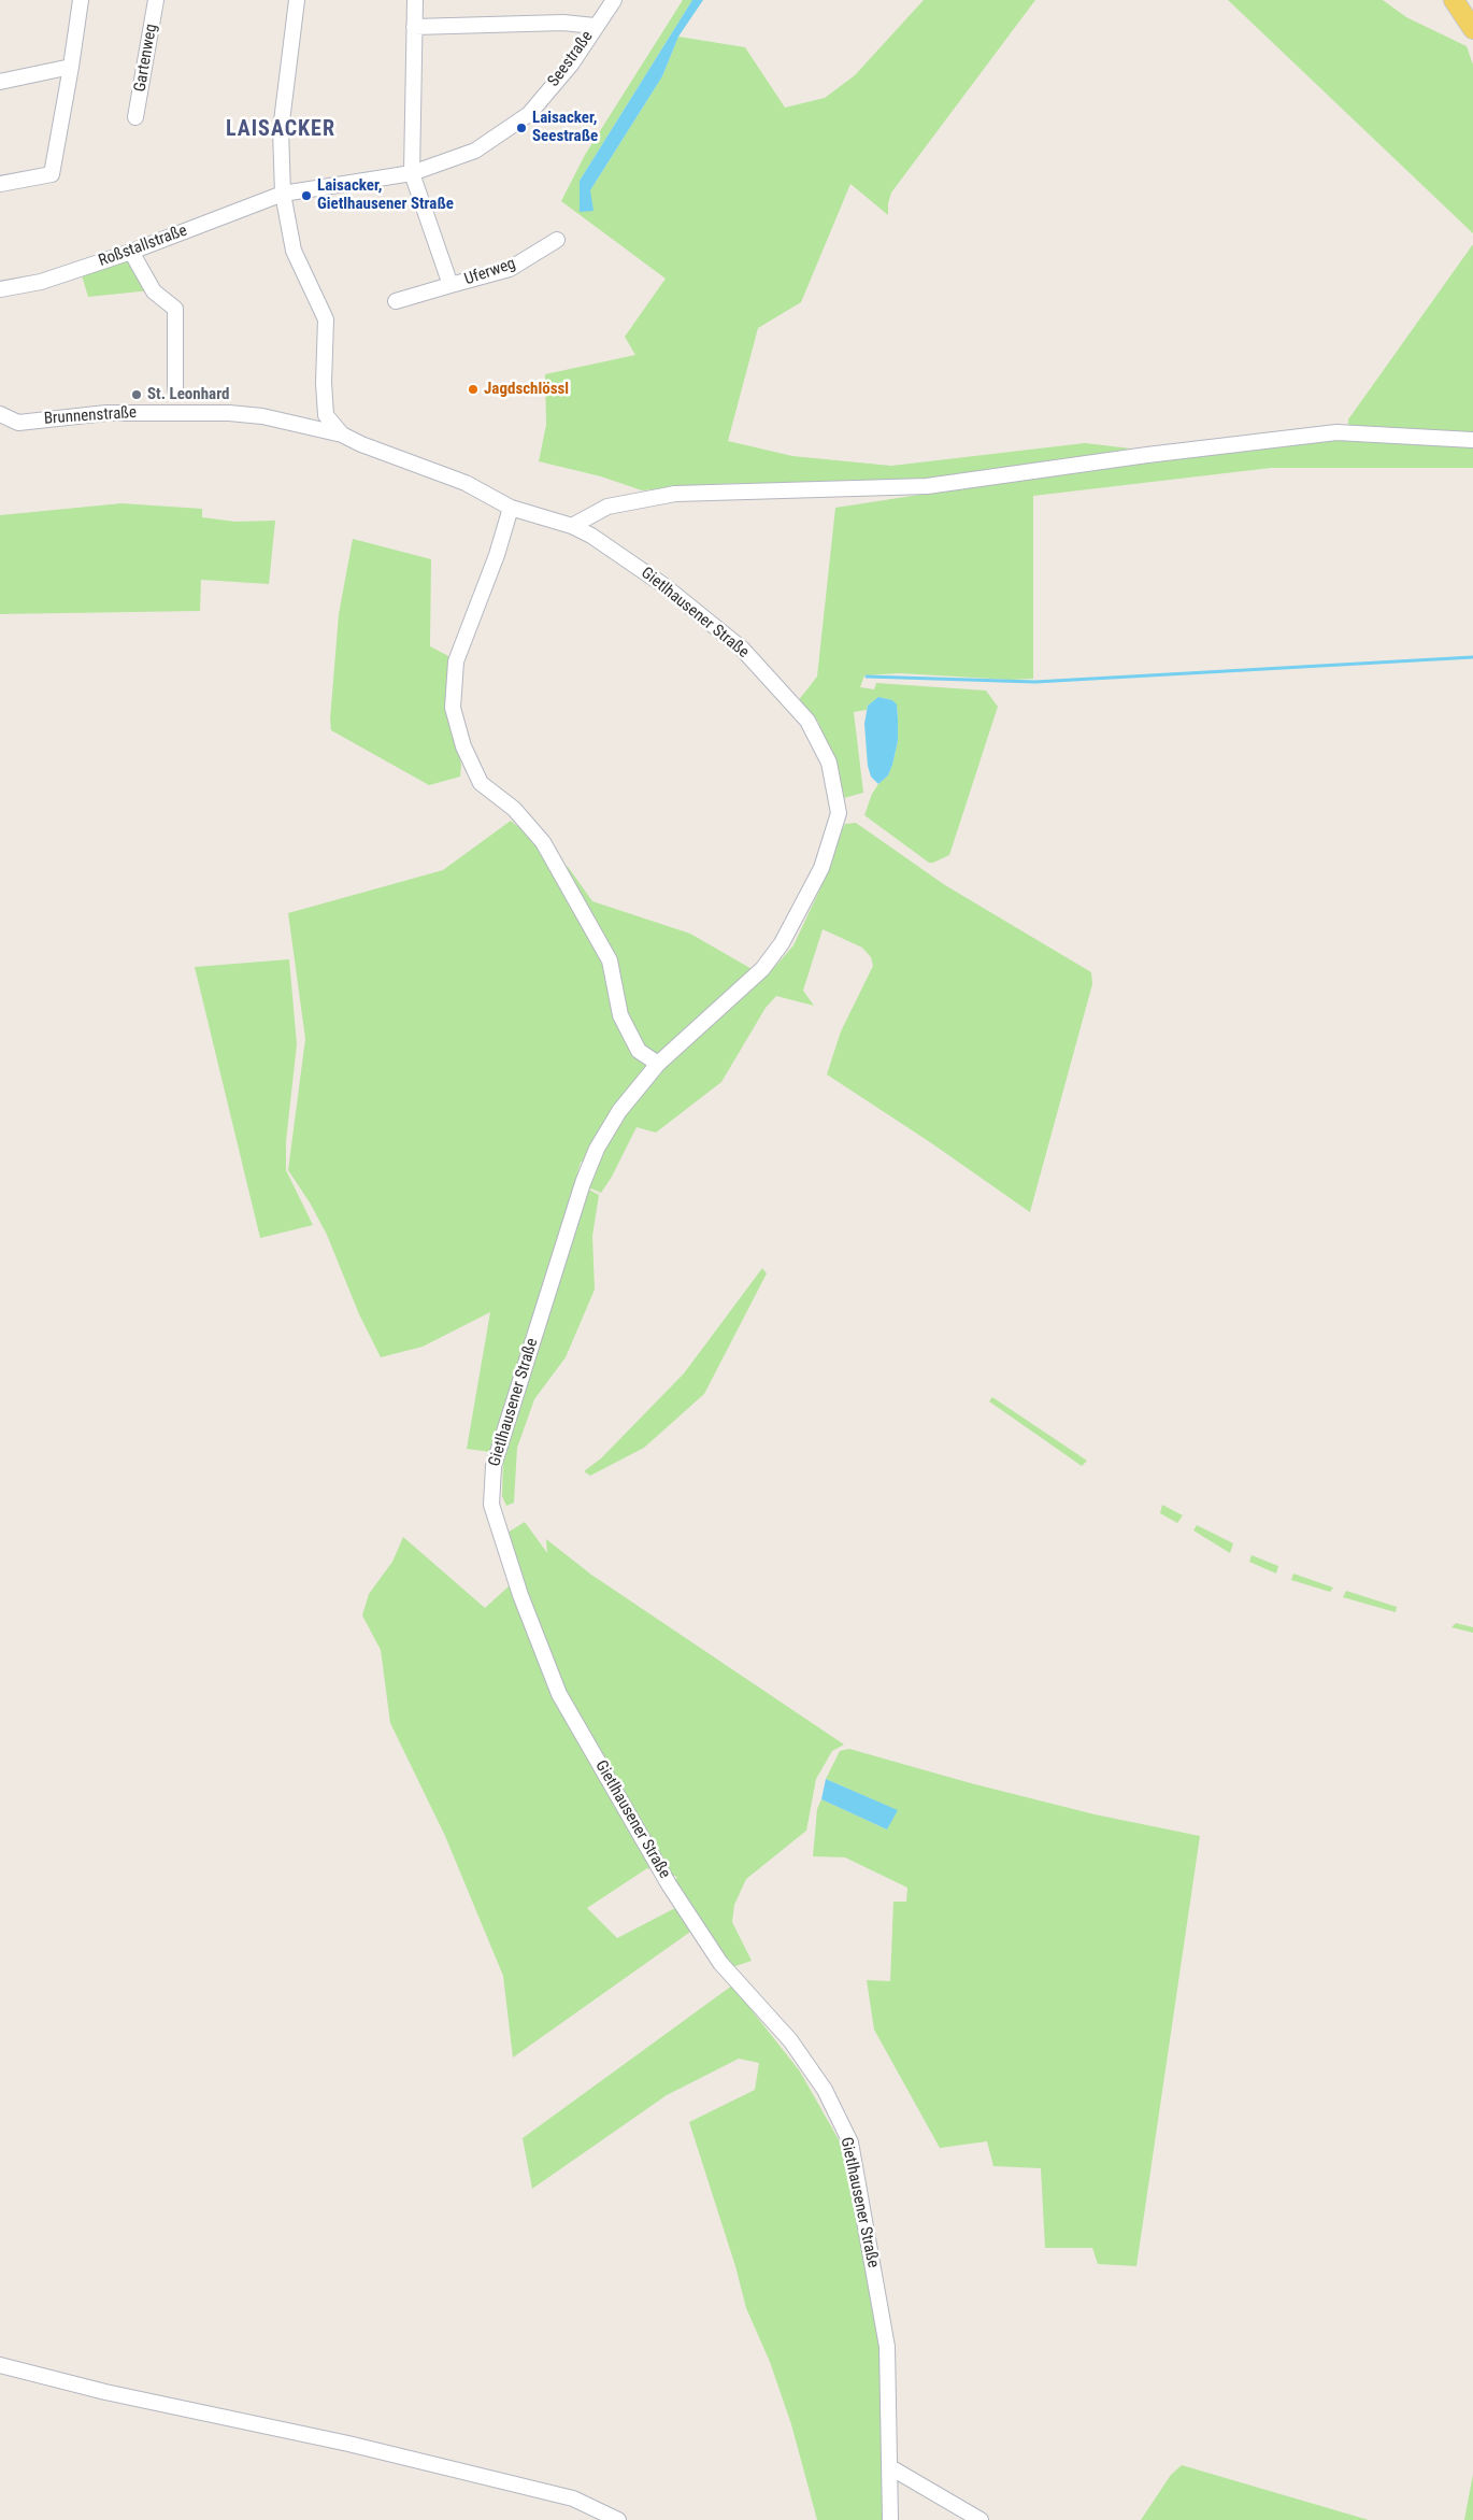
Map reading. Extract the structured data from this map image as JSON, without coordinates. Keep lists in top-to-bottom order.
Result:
{
  "streets": {
    "street": [
      "Gartenweg",
      "Seestraße",
      "Roßstallstraße",
      "Uferweg",
      "Brunnenstraße",
      "Gietlhausener Straße"
    ]
  },
  "crossings": [
    ["Seestraße", "Roßstallstraße"],
    ["Seestraße", "Uferweg"],
    ["Seestraße", "Gietlhausener Straße"],
    ["Roßstallstraße", "Gietlhausener Straße"],
    ["Brunnenstraße", "Gietlhausener Straße"]
  ],
  "districts": ["LAISACKER"],
  "places": [
    "Laisacker, Seestraße",
    "Laisacker, Gietlhausener Straße",
    "Jagdschlössl",
    "St. Leonhard"
  ]
}
